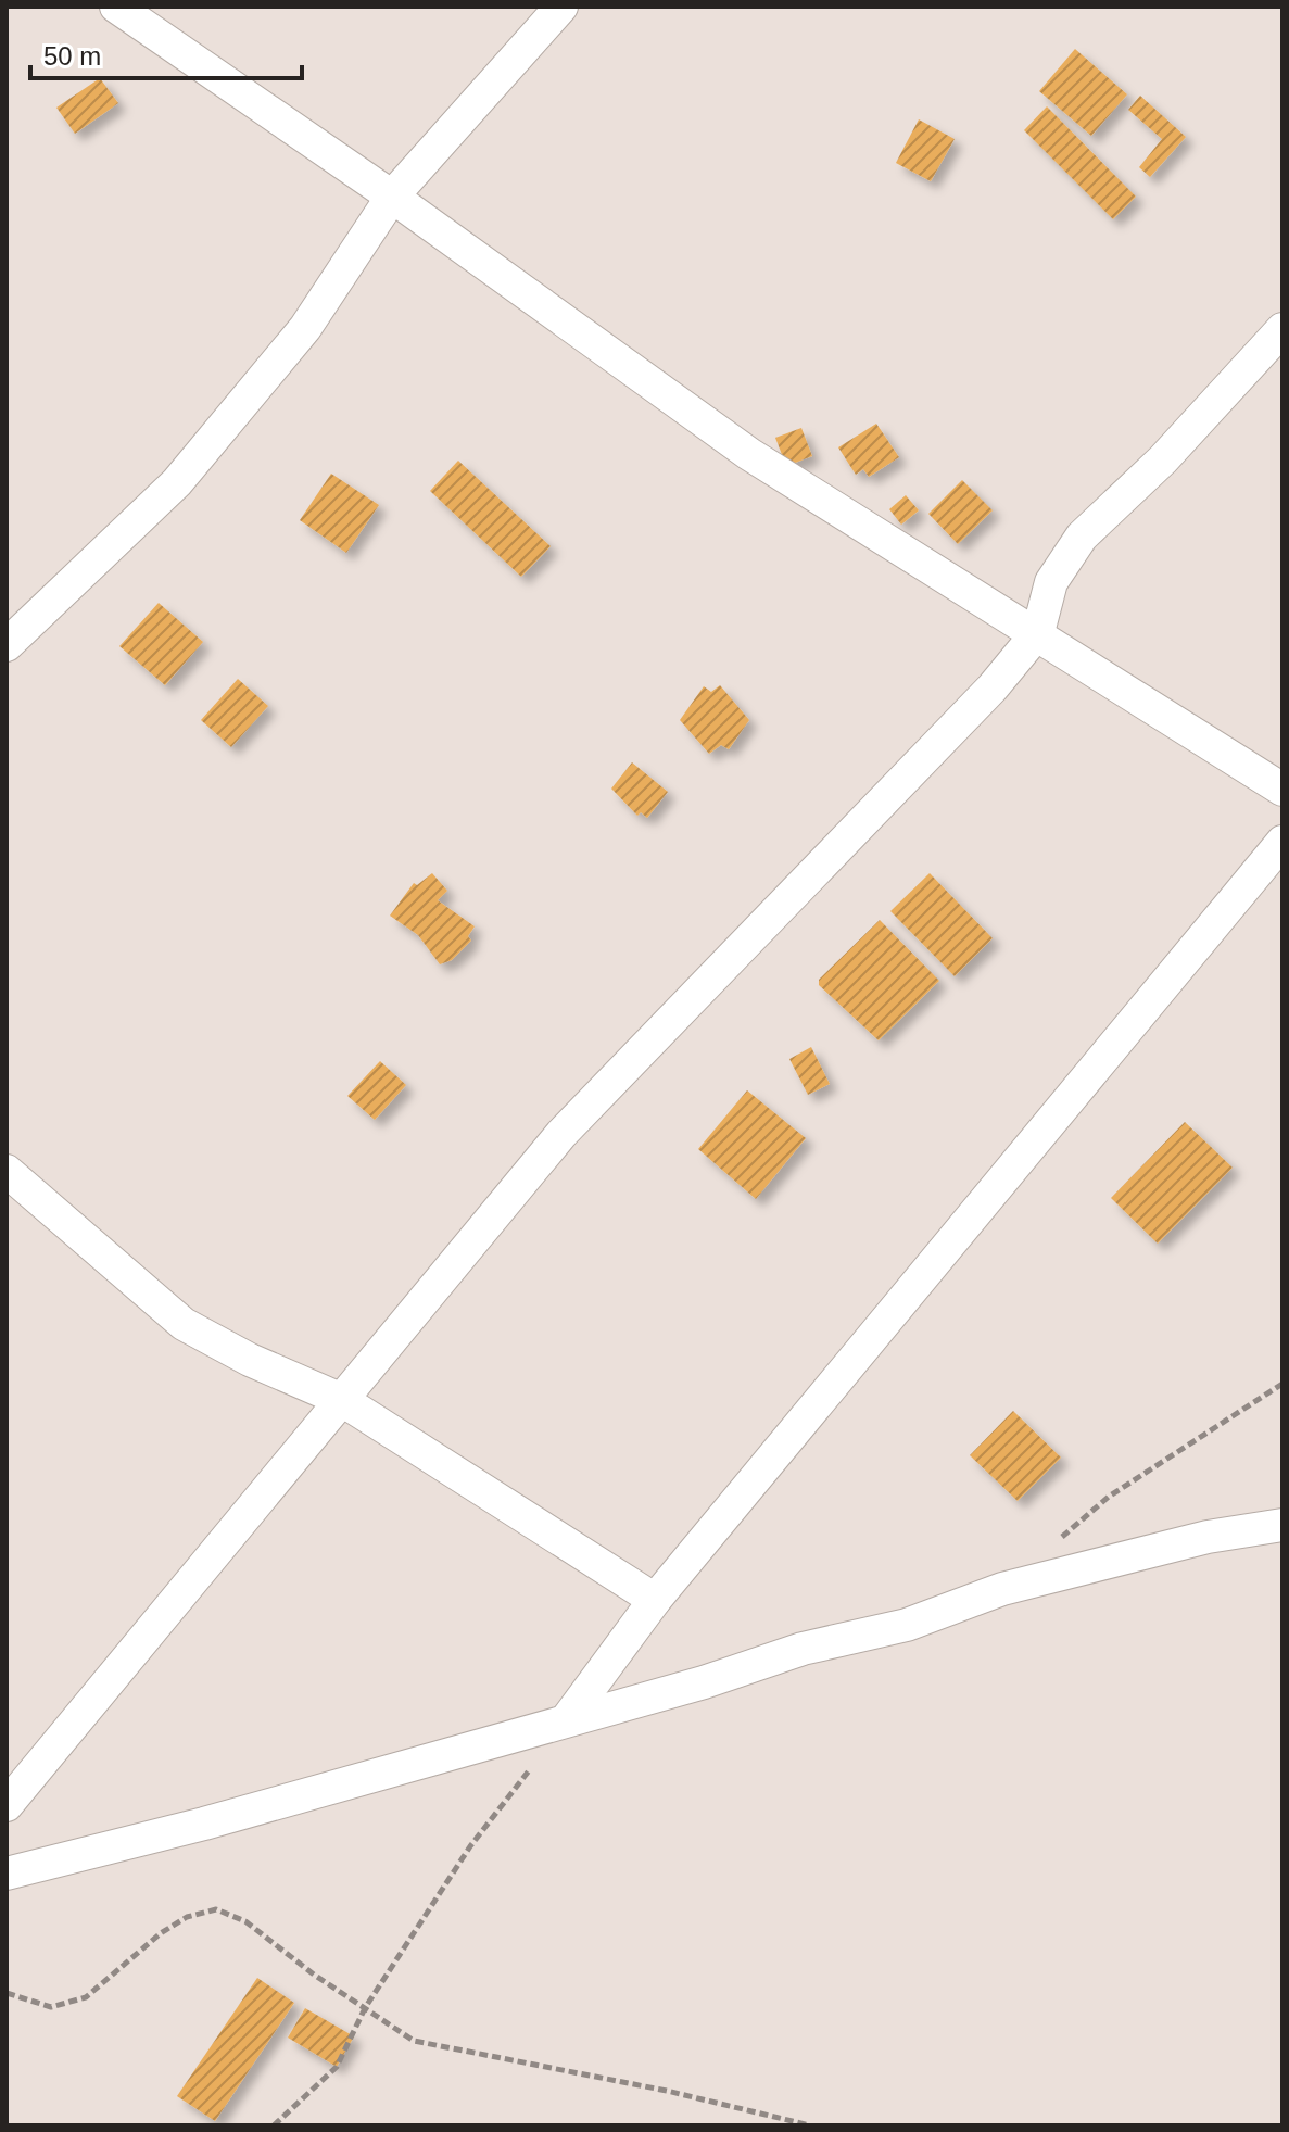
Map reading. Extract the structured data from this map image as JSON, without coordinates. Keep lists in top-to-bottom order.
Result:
{
  "scale_bar": "50 m"
}
